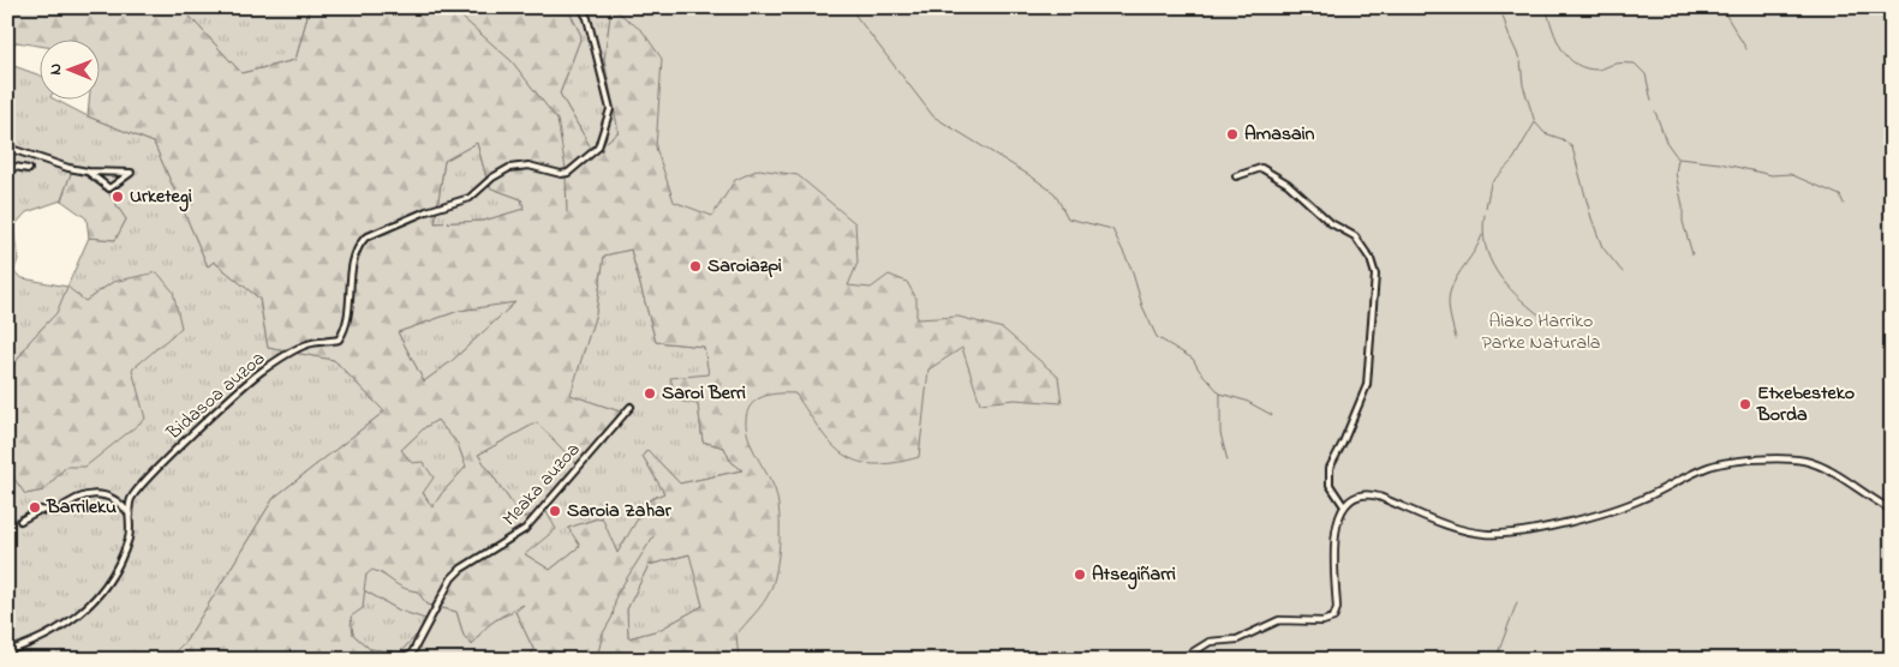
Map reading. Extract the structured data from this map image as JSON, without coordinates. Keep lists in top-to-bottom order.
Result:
{
  "streets": {
    "street": ["Bidasoa auzoa", "Meaka auzoa"]
  },
  "parks": ["Aiako Harriko Parke Naturala"],
  "places": [
    "Amasain",
    "Urketegi",
    "Saroiazpi",
    "Saroi Berri",
    "Etxebesteko Borda",
    "Barrileku",
    "Saroia Zahar",
    "Atsegiñarri"
  ],
  "north": "left"
}
